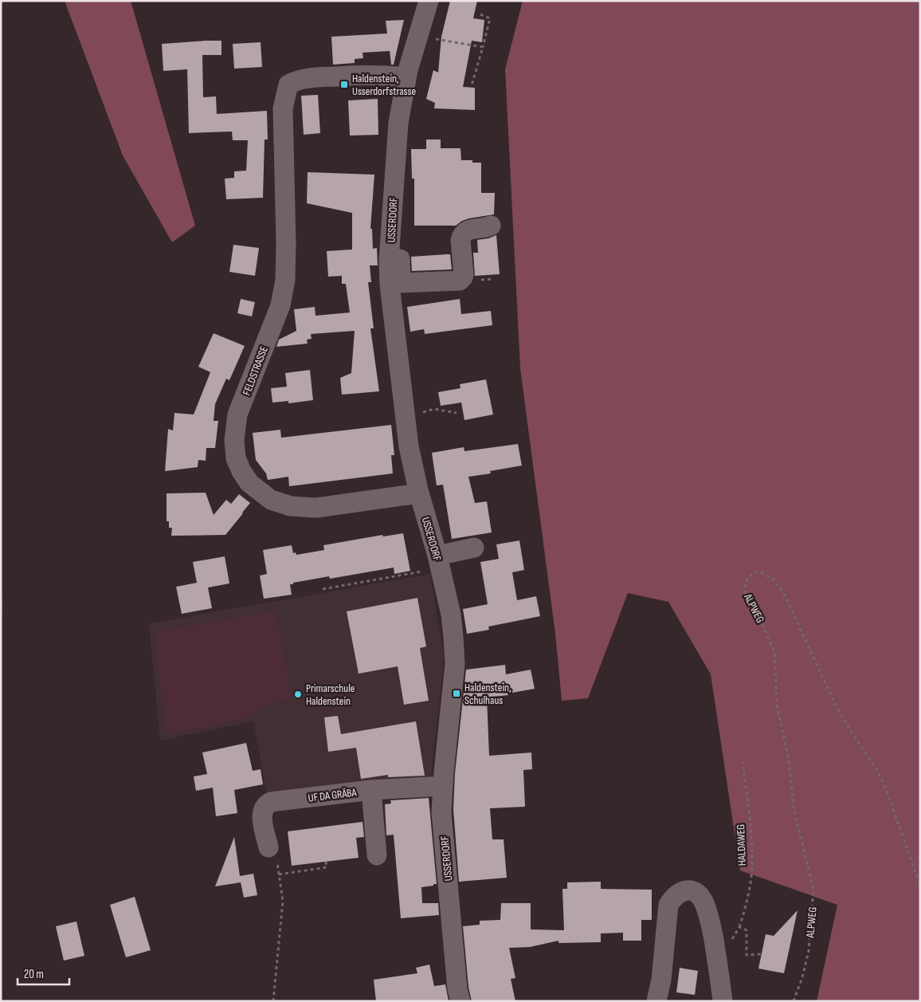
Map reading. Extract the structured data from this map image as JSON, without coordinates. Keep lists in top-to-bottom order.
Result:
{
  "streets": {
    "street": ["USSERDORF", "FELDSTRASSE", "UF DA GRÄBA"],
    "path": ["ALPWEG", "HALDAWEG"]
  },
  "crossings": [
    ["USSERDORF", "FELDSTRASSE"],
    ["USSERDORF", "UF DA GRÄBA"]
  ],
  "places": {
    "transit": ["Haldenstein, Usserdorfstrasse", "Haldenstein, Schulhaus"],
    "other": ["Primarschule Haldenstein"]
  },
  "scale_bar": "20 m"
}
